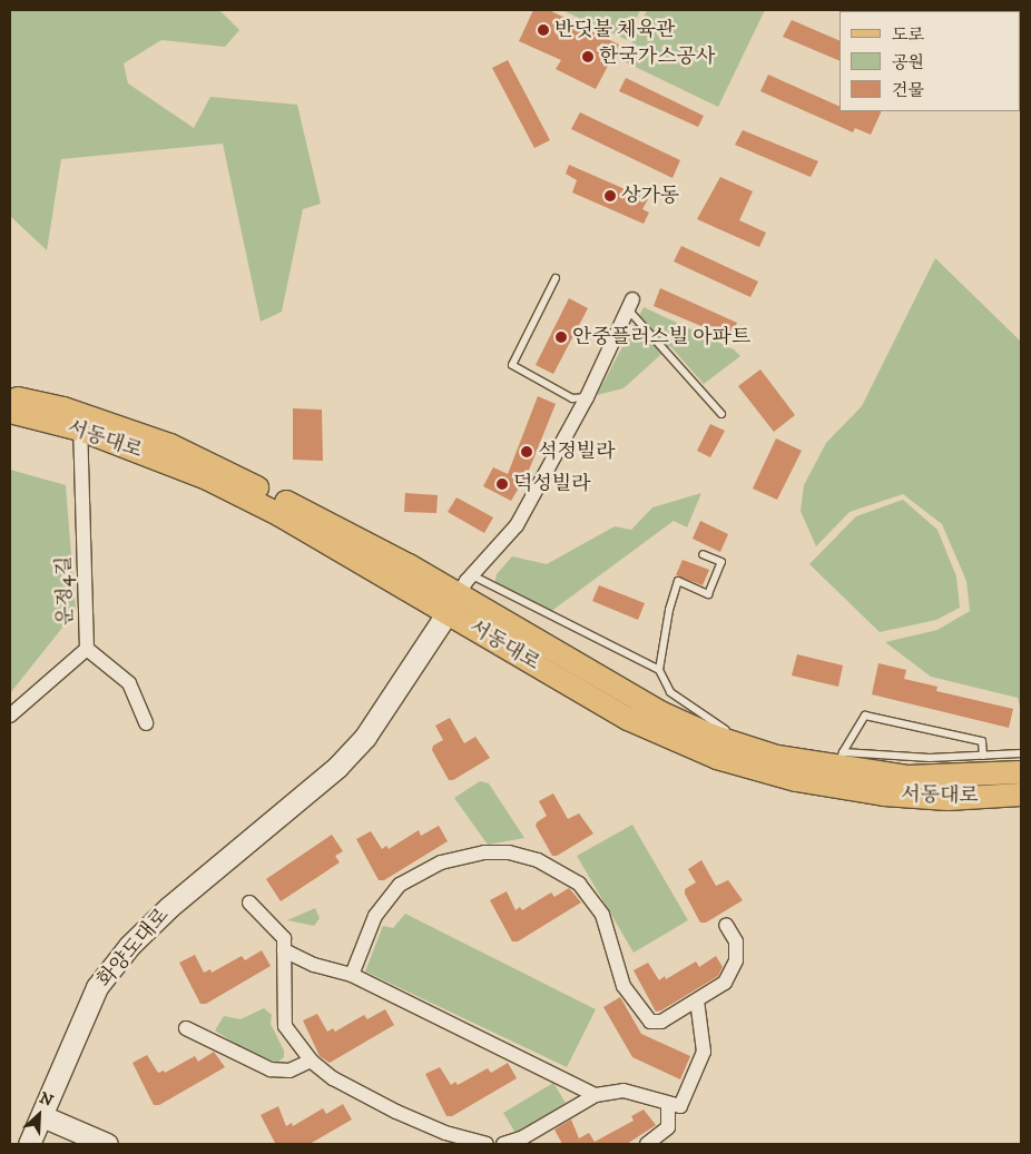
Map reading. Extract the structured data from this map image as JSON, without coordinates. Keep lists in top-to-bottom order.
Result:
{
  "streets": {
    "main road": ["서동대로"],
    "street": ["운정4길", "화양도대로"]
  },
  "crossings": [
    ["서동대로", "운정4길"],
    ["서동대로", "화양도대로"]
  ],
  "places": [
    "반딧불 체육관",
    "한국가스공사",
    "상가동",
    "안중플러스빌 아파트",
    "석정빌라",
    "덕성빌라"
  ],
  "legend": ["도로", "공원", "건물"],
  "north": "top right"
}
